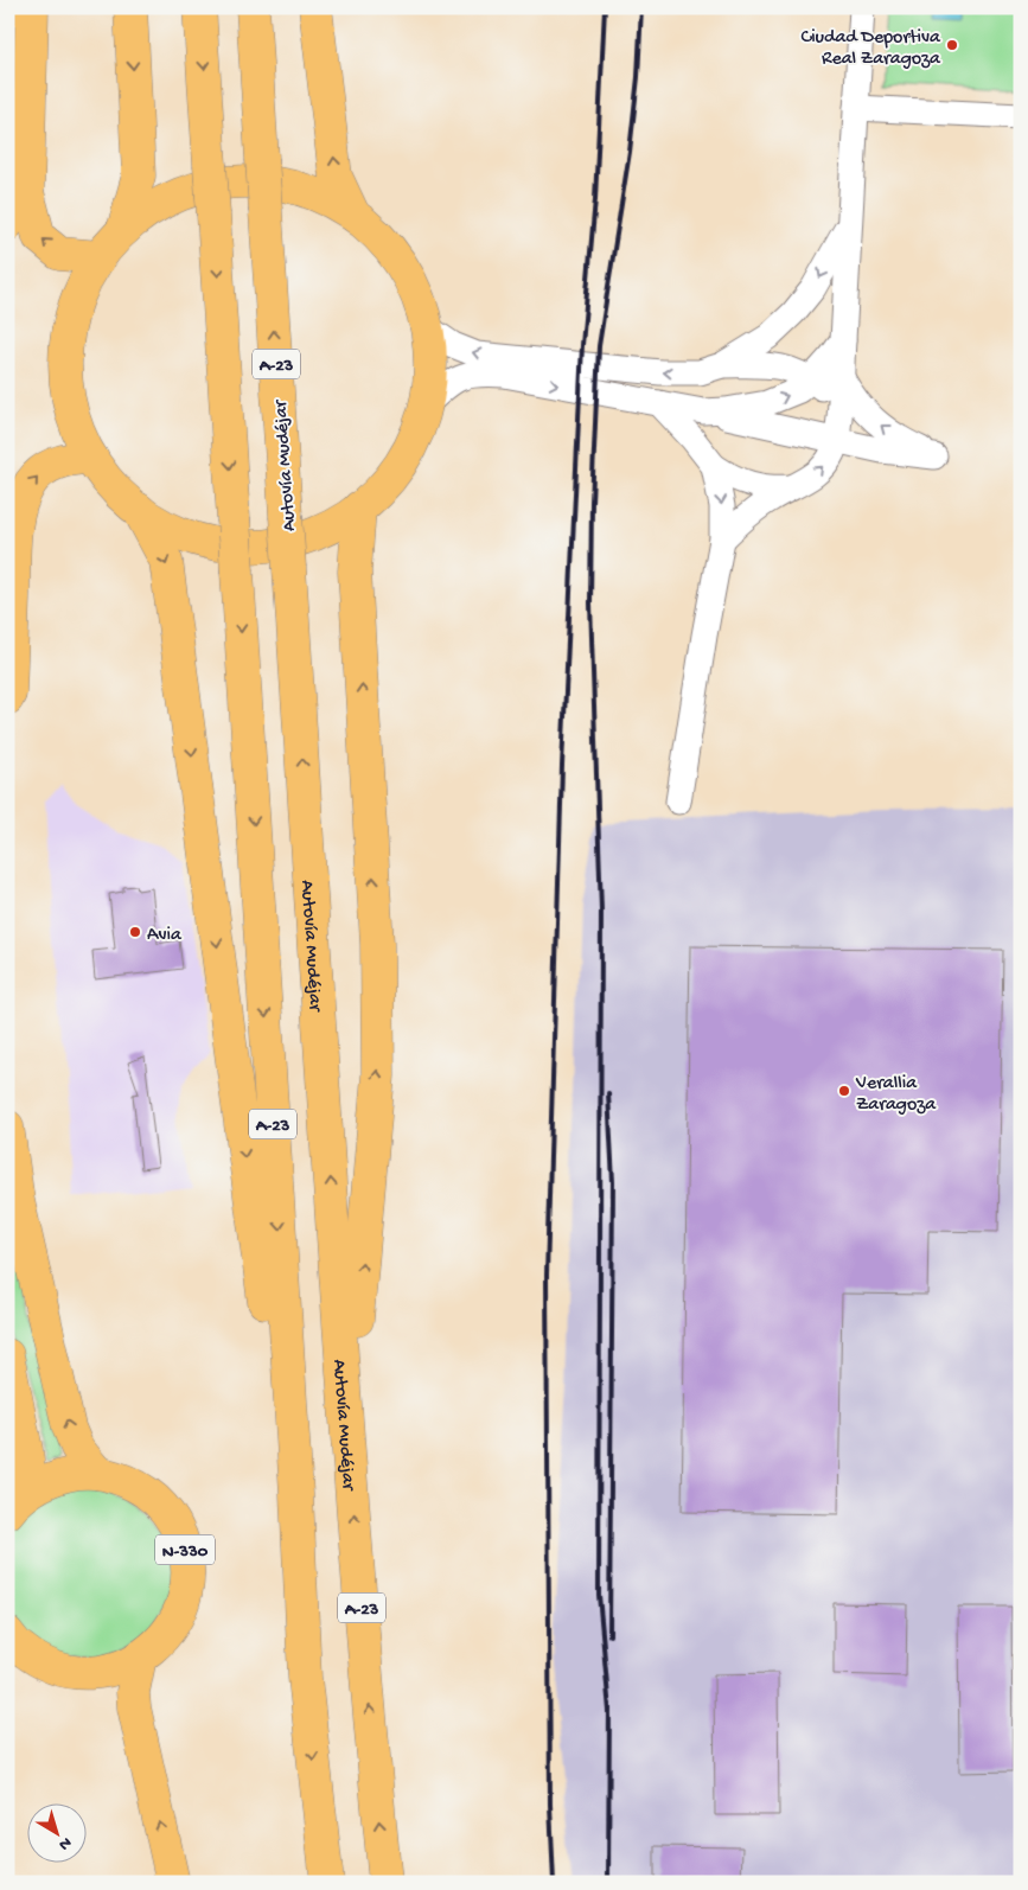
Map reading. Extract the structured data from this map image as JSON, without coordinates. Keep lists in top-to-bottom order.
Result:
{
  "streets": {
    "highway": ["A-23", "Autovía Mudéjar", "N-330"]
  },
  "places": ["Ciudad Deportiva Real Zaragoza", "Avia", "Verallia Zaragoza"],
  "north": "bottom right"
}
